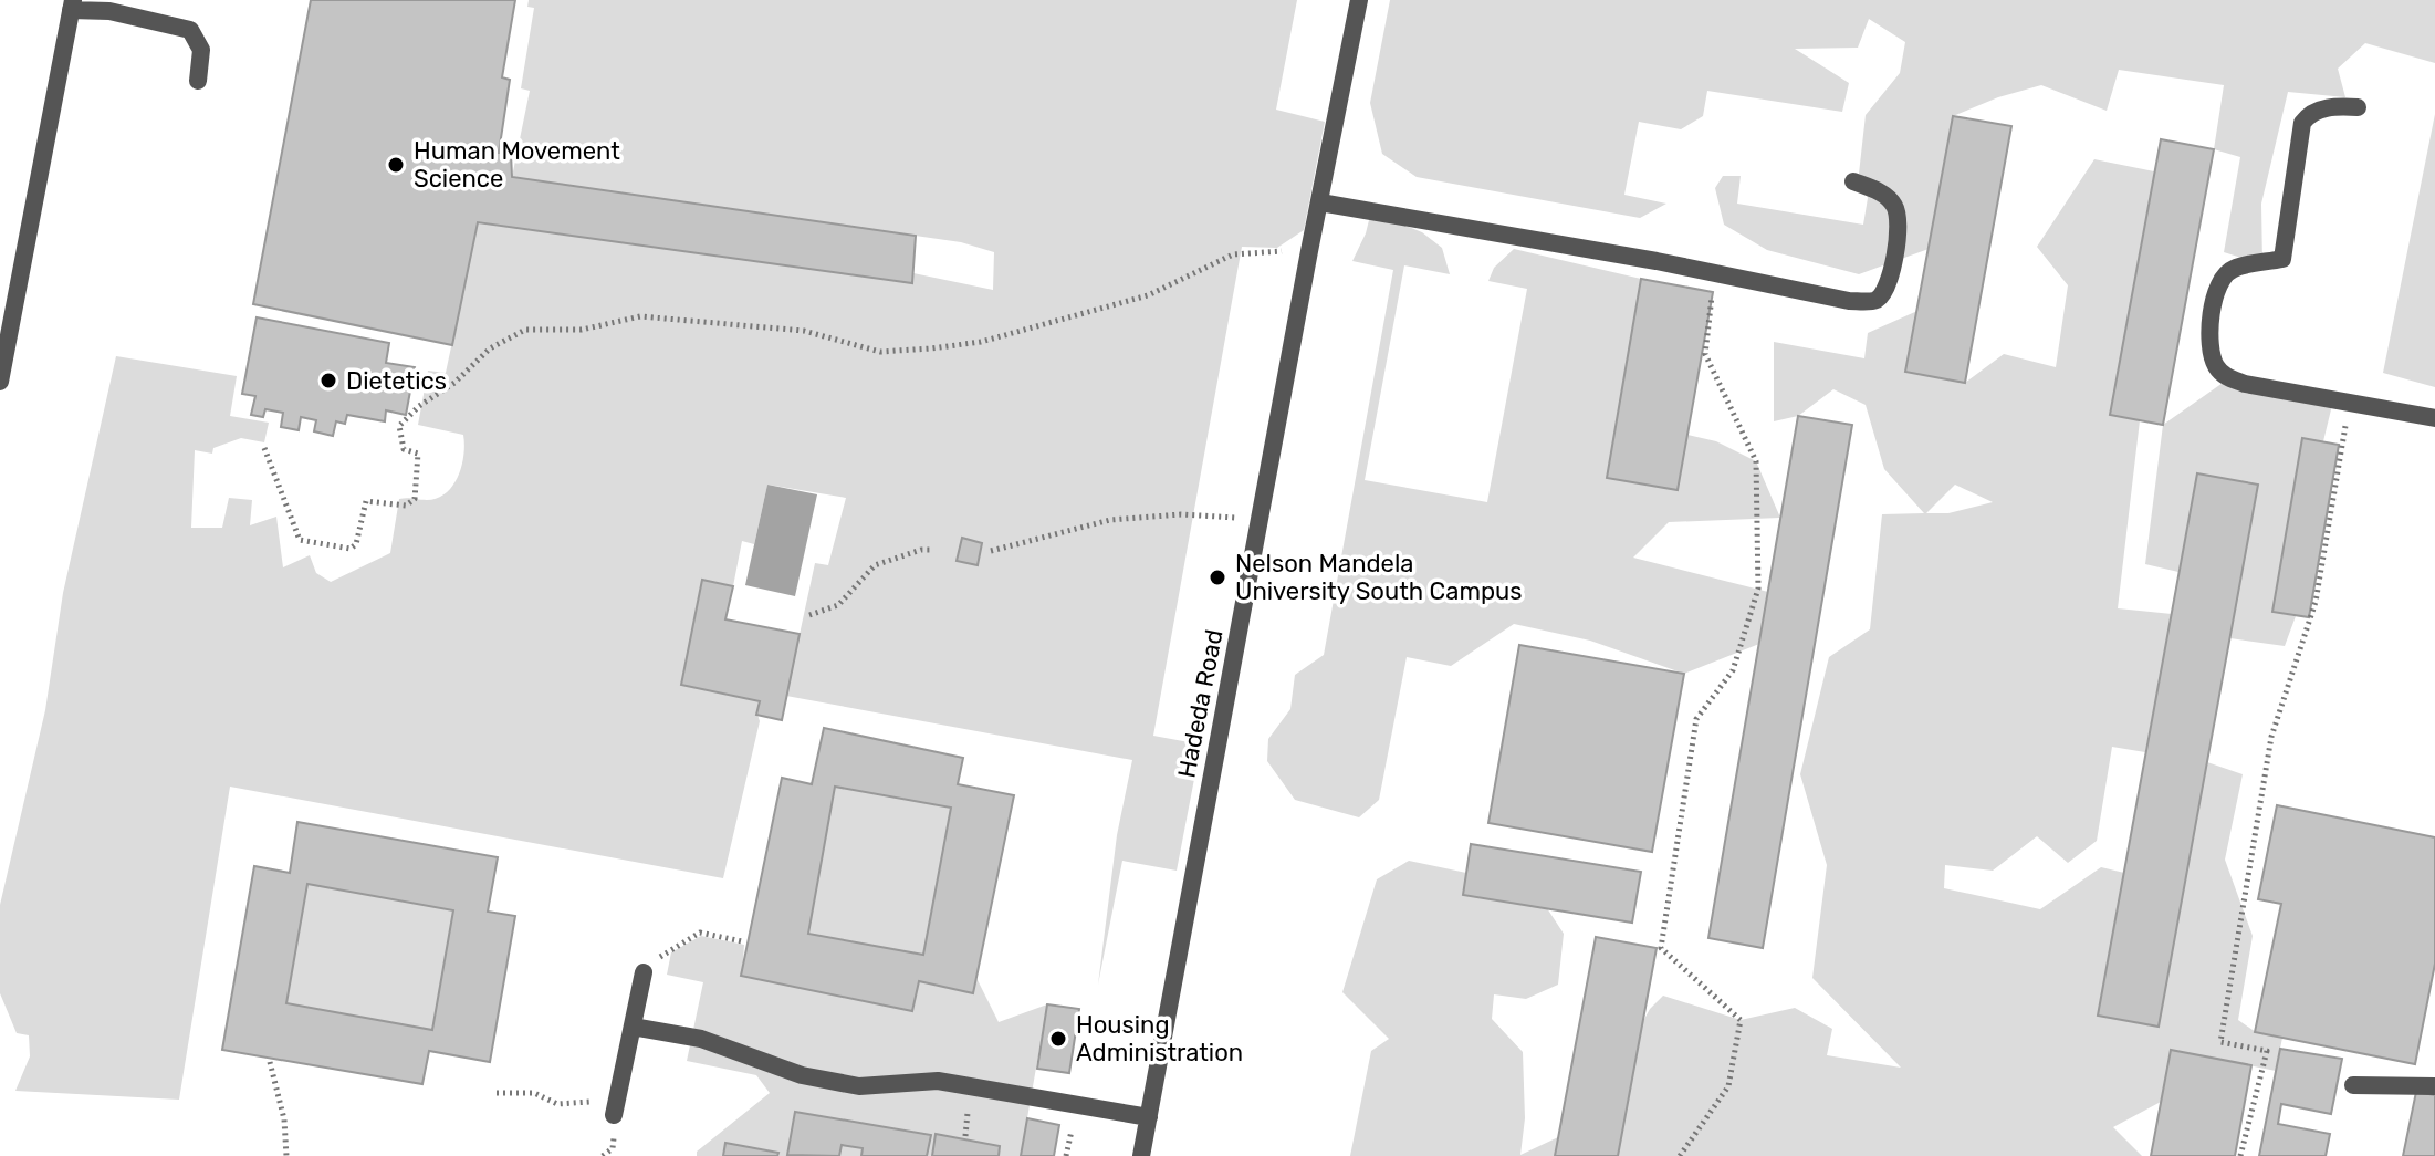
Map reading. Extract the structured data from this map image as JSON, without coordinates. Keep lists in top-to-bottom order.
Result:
{
  "streets": {
    "lane": ["Hadeda Road"]
  },
  "places": [
    "Human Movement Science",
    "Dietetics",
    "Nelson Mandela University South Campus",
    "Housing Administration"
  ]
}
